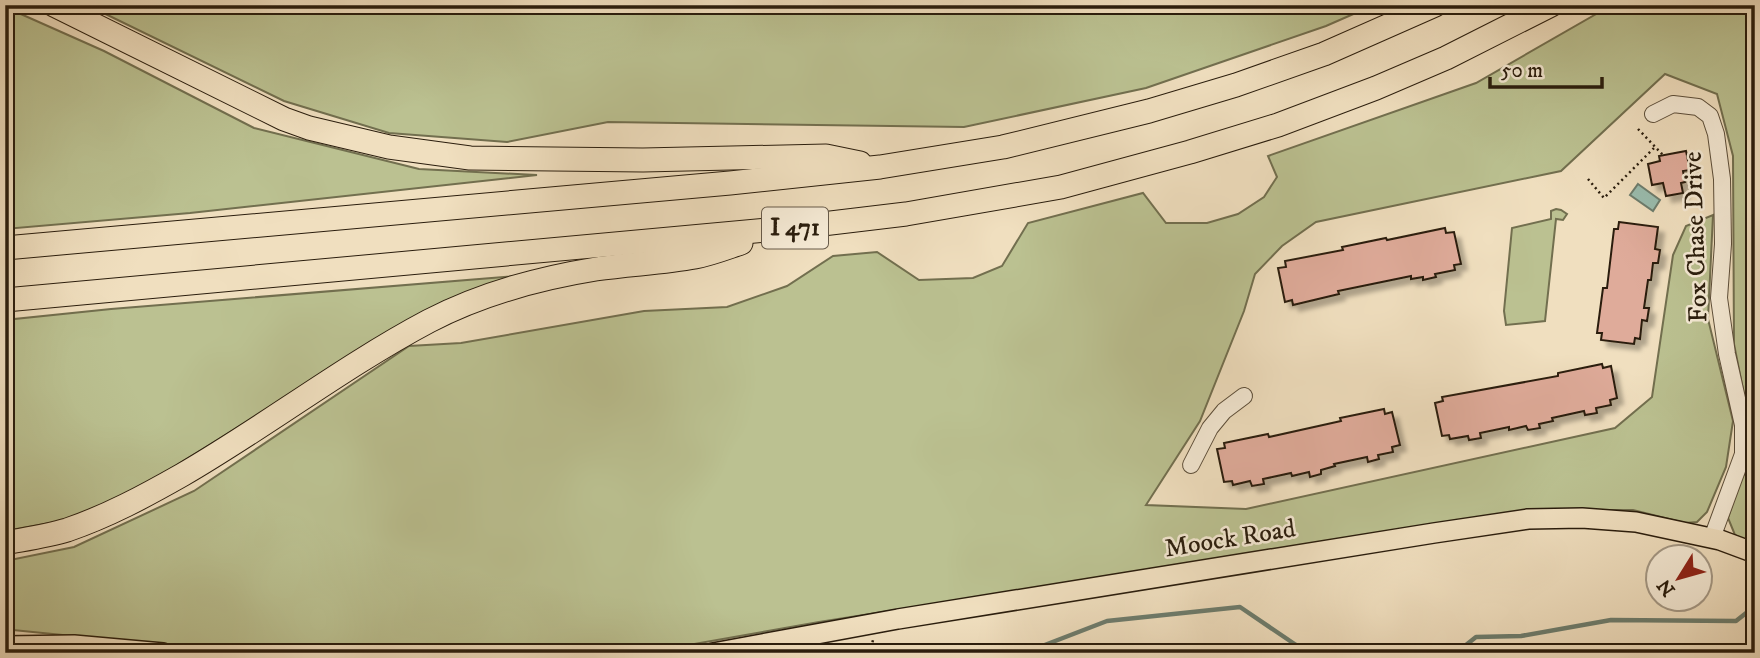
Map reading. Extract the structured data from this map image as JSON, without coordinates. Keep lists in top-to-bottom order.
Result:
{
  "streets": {
    "highway": ["I 471"],
    "main road": ["Moock Road"],
    "street": ["Fox Chase Drive"]
  },
  "crossings": [
    ["Fox Chase Drive", "Moock Road"]
  ],
  "scale_bar": "50 m",
  "north": "bottom left"
}
